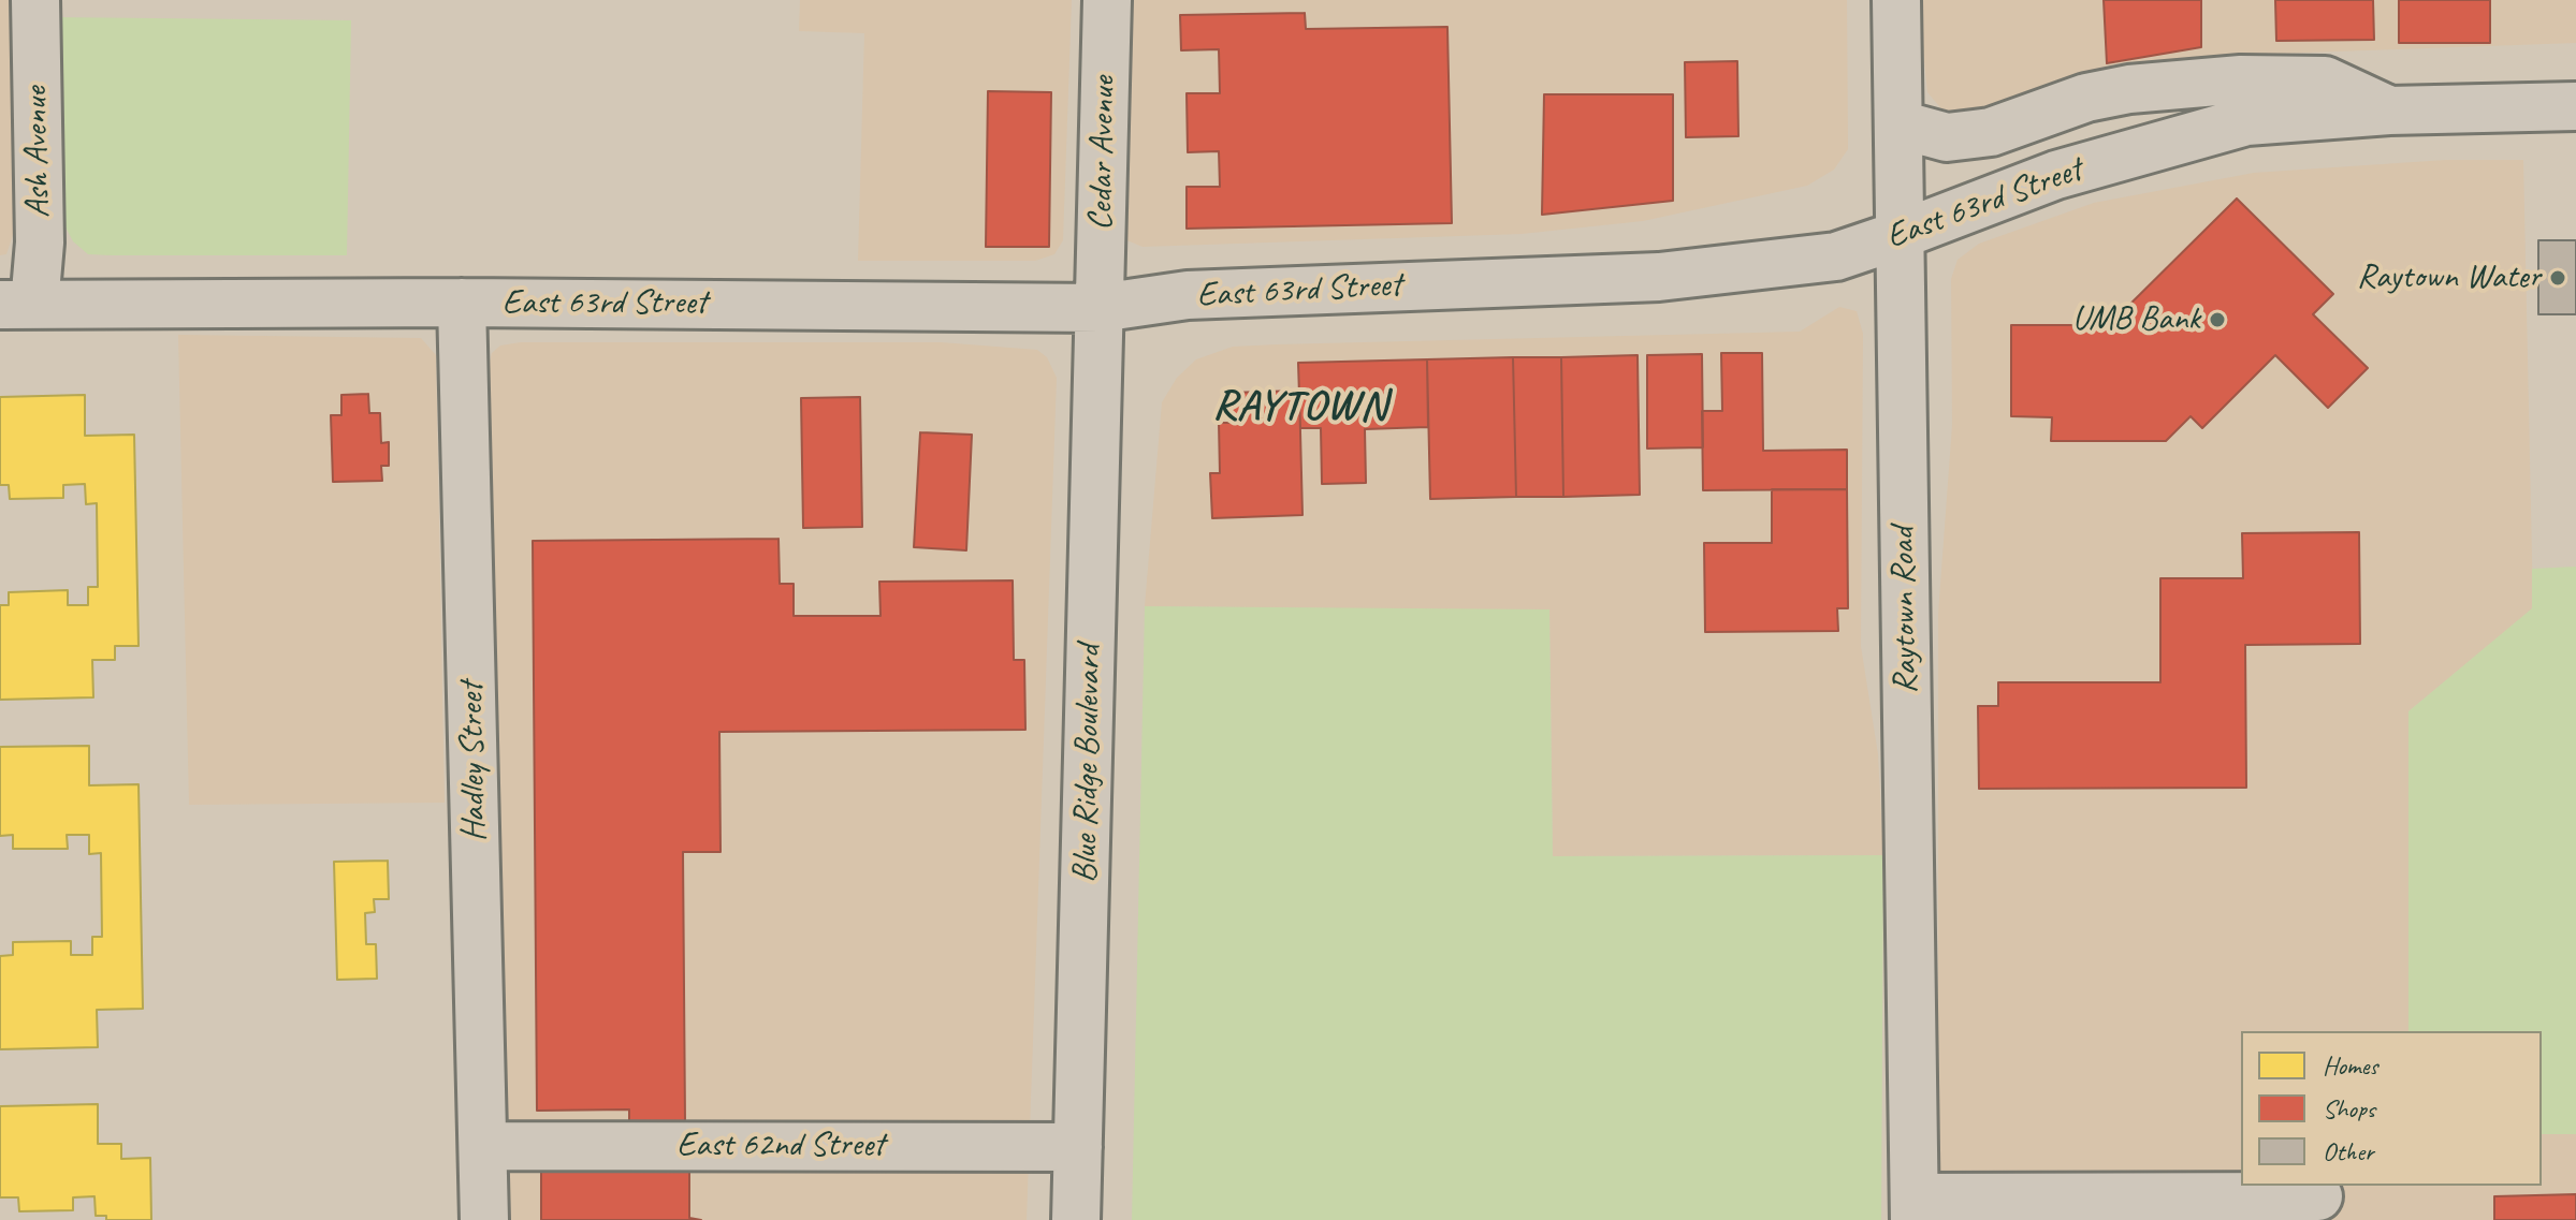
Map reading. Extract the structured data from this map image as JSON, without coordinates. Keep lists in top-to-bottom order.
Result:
{
  "streets": {
    "street": [
      "Ash Avenue",
      "Cedar Avenue",
      "East 63rd Street",
      "Raytown Road",
      "Hadley Street",
      "Blue Ridge Boulevard",
      "East 62nd Street"
    ]
  },
  "crossings": [
    ["Ash Avenue", "East 63rd Street"],
    ["Cedar Avenue", "East 63rd Street"],
    ["Cedar Avenue", "Blue Ridge Boulevard"],
    ["East 63rd Street", "Raytown Road"],
    ["East 63rd Street", "Hadley Street"],
    ["East 63rd Street", "Blue Ridge Boulevard"],
    ["Hadley Street", "East 62nd Street"],
    ["Blue Ridge Boulevard", "East 62nd Street"]
  ],
  "districts": ["RAYTOWN"],
  "places": ["Raytown Water", "UMB Bank"],
  "legend": ["Homes", "Shops", "Other"]
}
